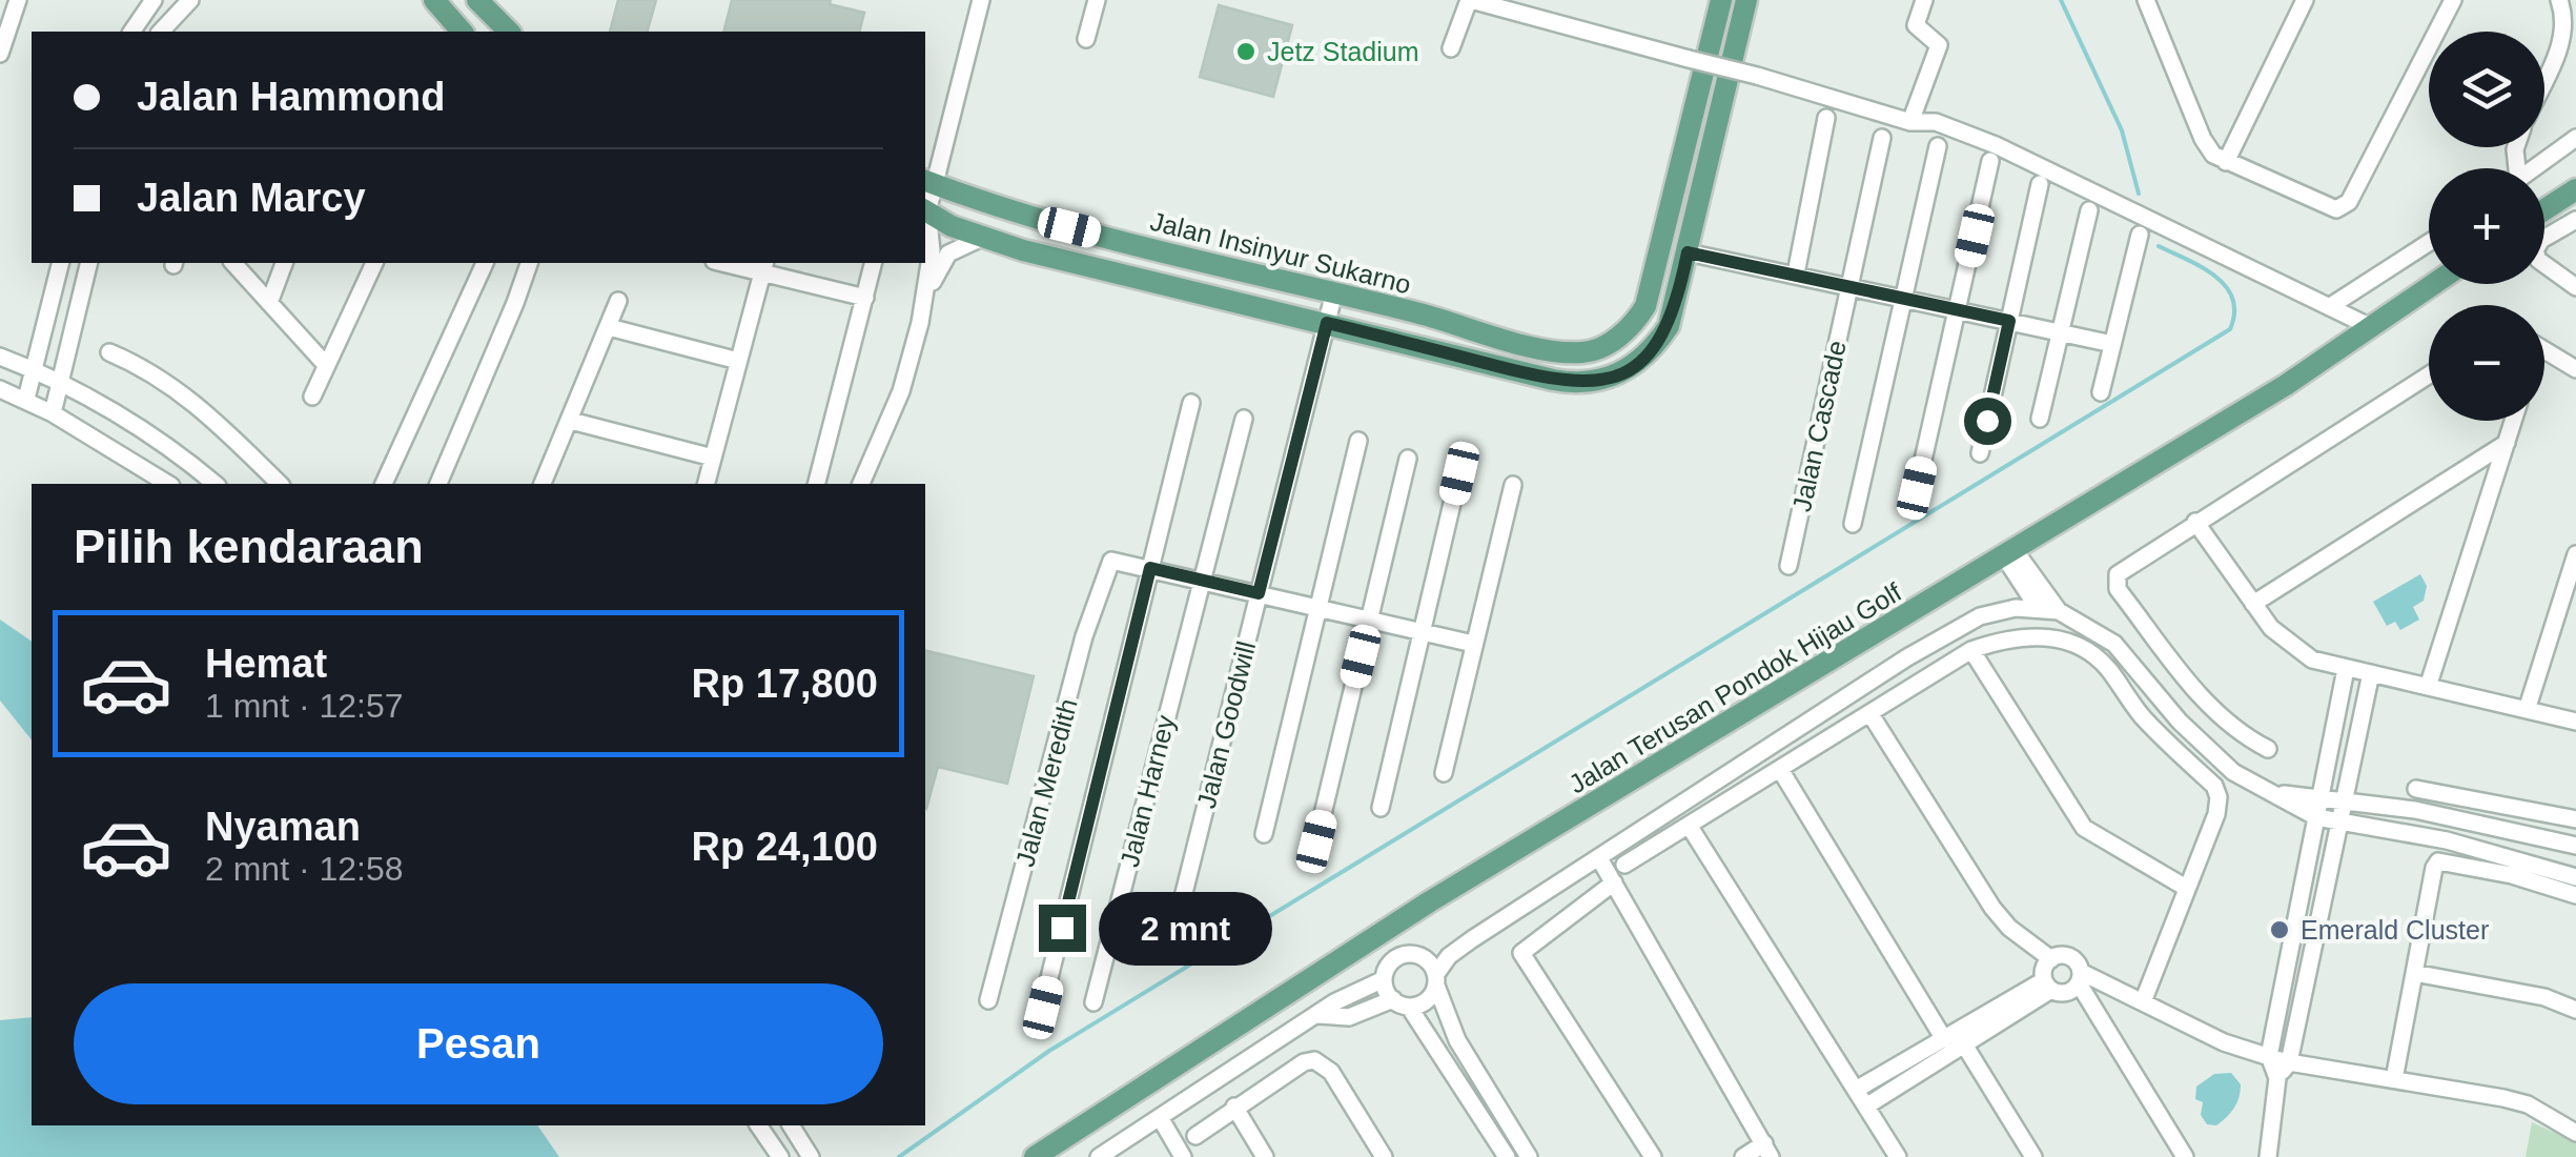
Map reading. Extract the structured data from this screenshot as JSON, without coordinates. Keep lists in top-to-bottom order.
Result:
{
  "streets": {
    "main road": ["Jalan Insinyur Sukarno", "Jalan Terusan Pondok Hijau Golf"],
    "street": [
      "Jalan Cascade",
      "Jalan Goodwill",
      "Jalan Meredith",
      "Jalan Harney"
    ]
  },
  "crossings": [
    ["Jalan Insinyur Sukarno", "Jalan Goodwill"]
  ],
  "places": ["Jetz Stadium", "Emerald Cluster"],
  "page": {
    "map_buttons": ["+", "−"],
    "banner": ["Jalan Hammond", "Jalan Marcy"],
    "heading": "Pilih kendaraan",
    "list": [
      {
        "name": "Hemat",
        "note": "1 mnt · 12:57",
        "value": "Rp 17,800"
      },
      {
        "name": "Nyaman",
        "note": "2 mnt · 12:58",
        "value": "Rp 24,100"
      }
    ],
    "bubble": "2 mnt",
    "buttons": "Pesan"
  }
}
